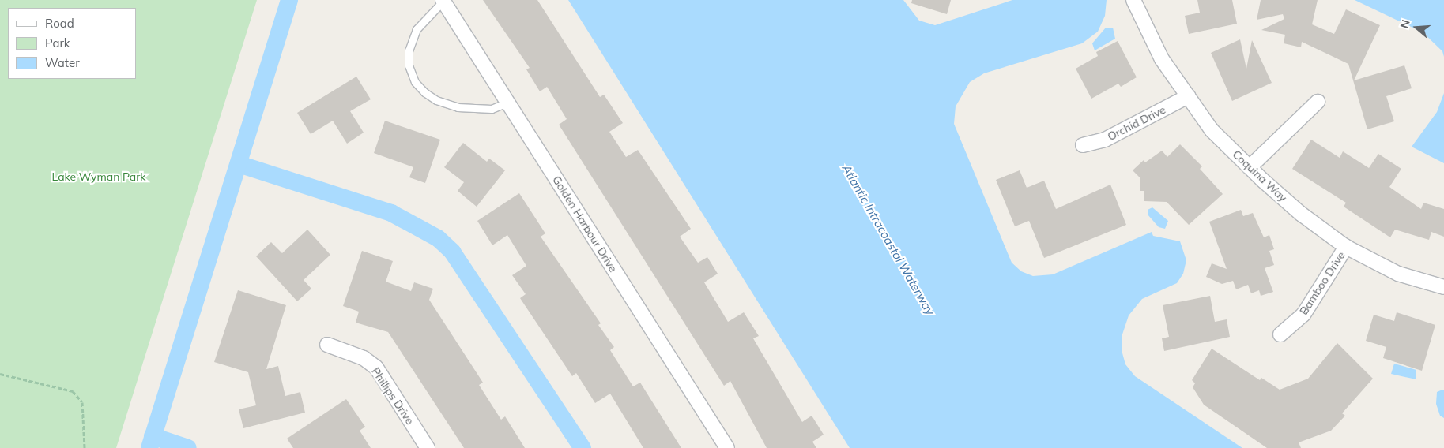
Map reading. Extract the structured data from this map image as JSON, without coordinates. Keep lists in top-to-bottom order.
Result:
{
  "streets": {
    "street": [
      "Orchid Drive",
      "Coquina Way",
      "Golden Harbour Drive",
      "Bamboo Drive",
      "Phillips Drive"
    ]
  },
  "crossings": [
    ["Orchid Drive", "Coquina Way"],
    ["Coquina Way", "Bamboo Drive"]
  ],
  "water": ["Atlantic Intracoastal Waterway"],
  "parks": ["Lake Wyman Park"],
  "legend": ["Road", "Park", "Water"],
  "north": "left"
}
